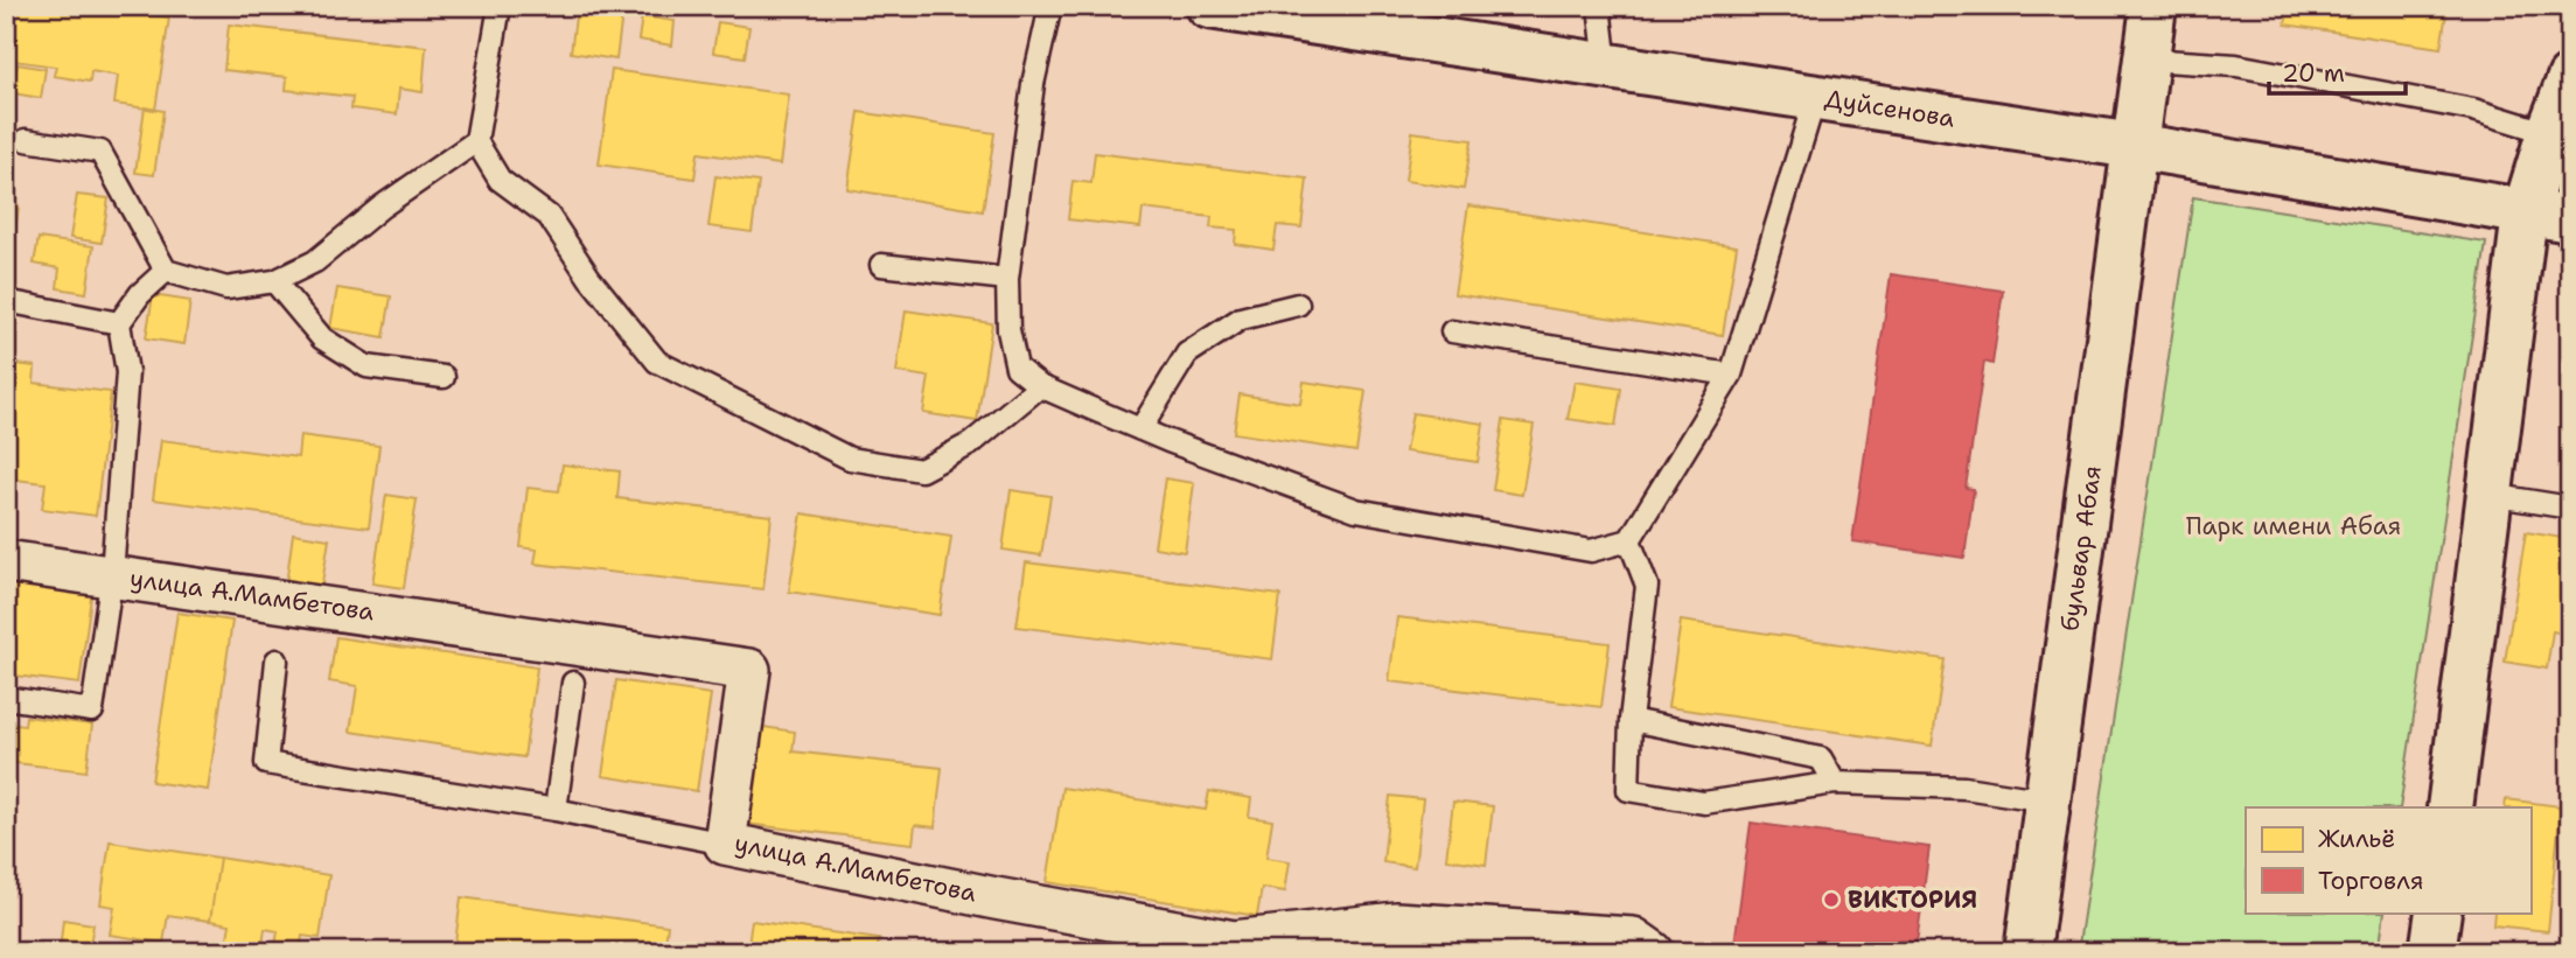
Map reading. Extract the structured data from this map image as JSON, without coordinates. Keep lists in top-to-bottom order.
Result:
{
  "streets": {
    "street": ["Дуйсенова", "бульвар Абая", "улица А.Мамбетова"]
  },
  "crossings": [
    ["Дуйсенова", "бульвар Абая"]
  ],
  "parks": ["Парк имени Абая"],
  "places": ["ВИКТОРИЯ"],
  "legend": ["Жильё", "Торговля"],
  "scale_bar": "20 m"
}
